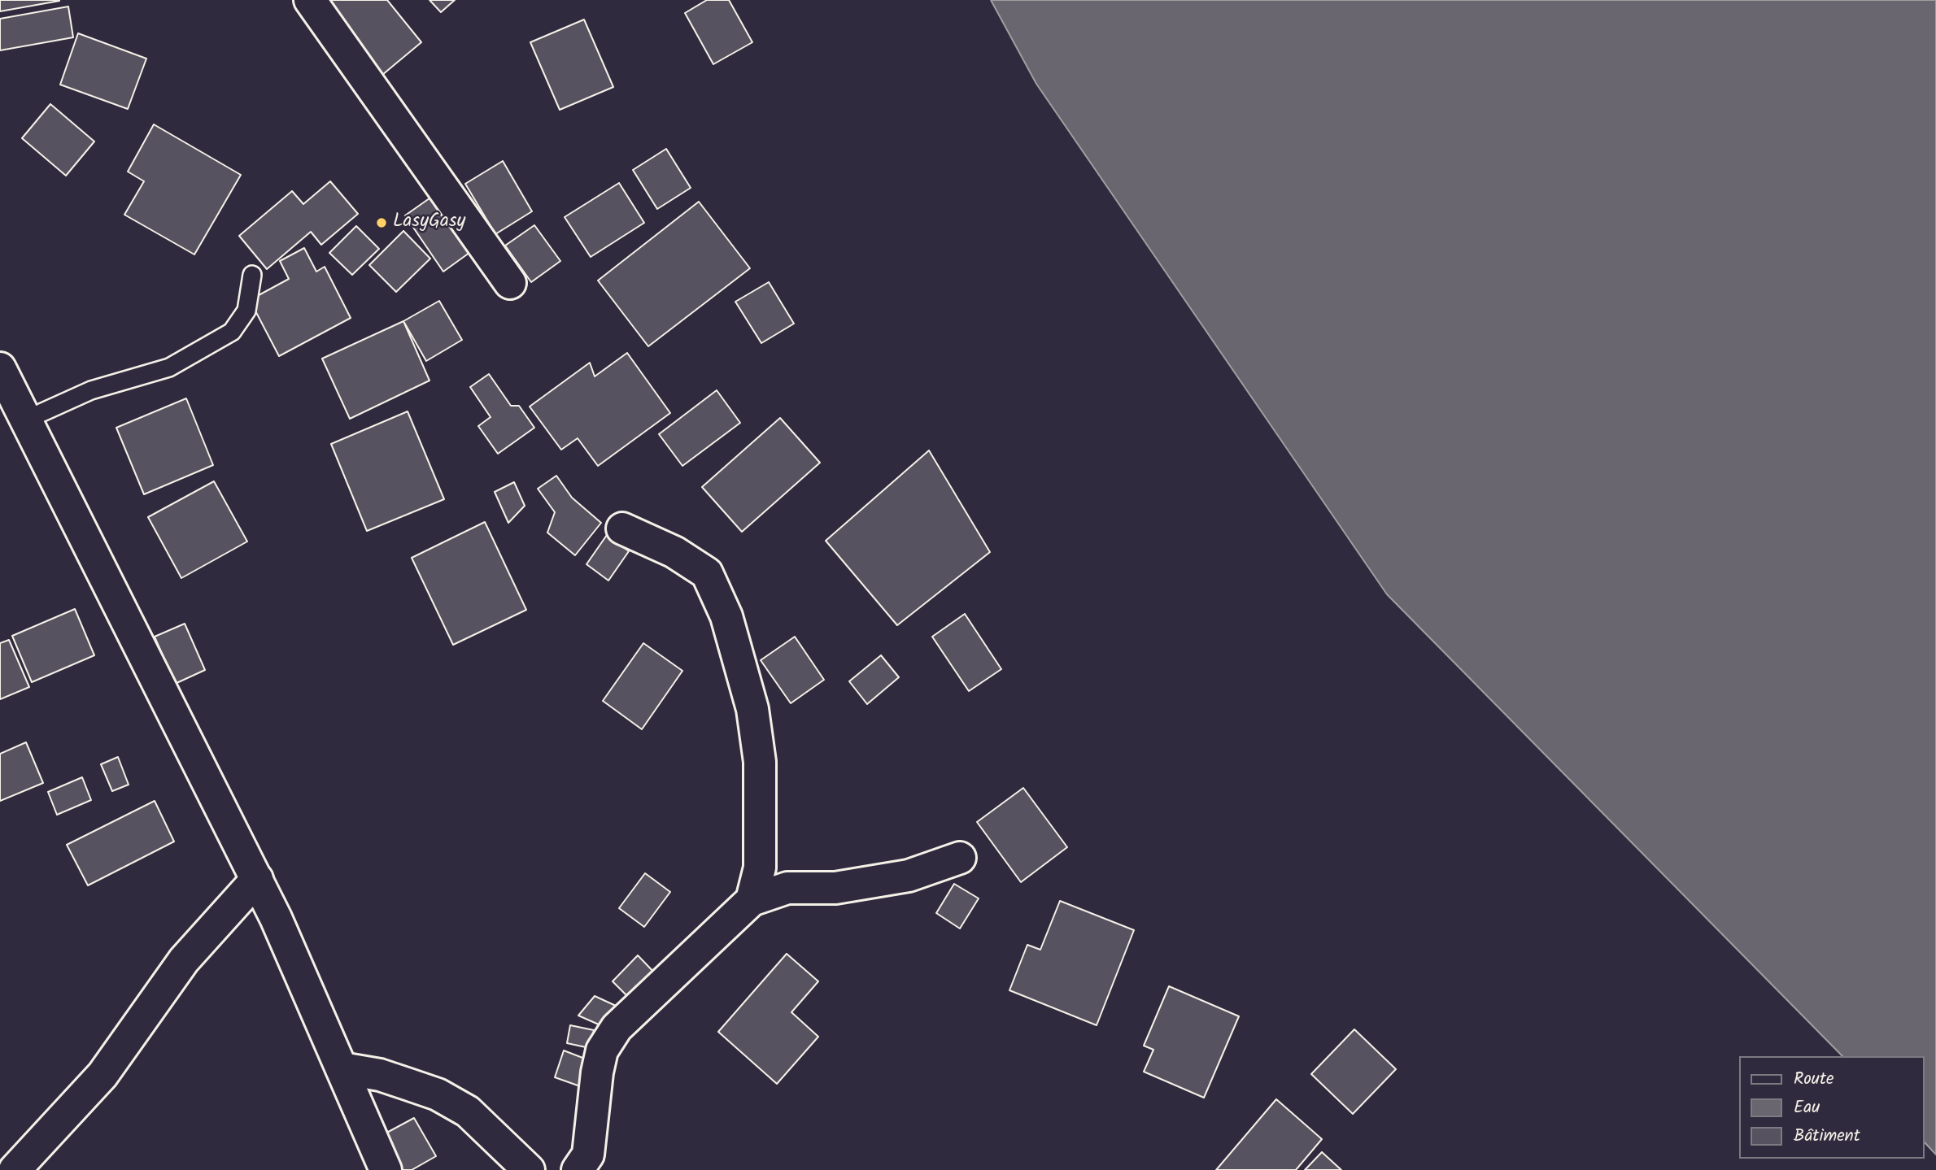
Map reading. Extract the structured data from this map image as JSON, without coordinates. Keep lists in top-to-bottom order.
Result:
{
  "places": ["LasyGasy"],
  "legend": ["Route", "Eau", "Bâtiment"]
}
